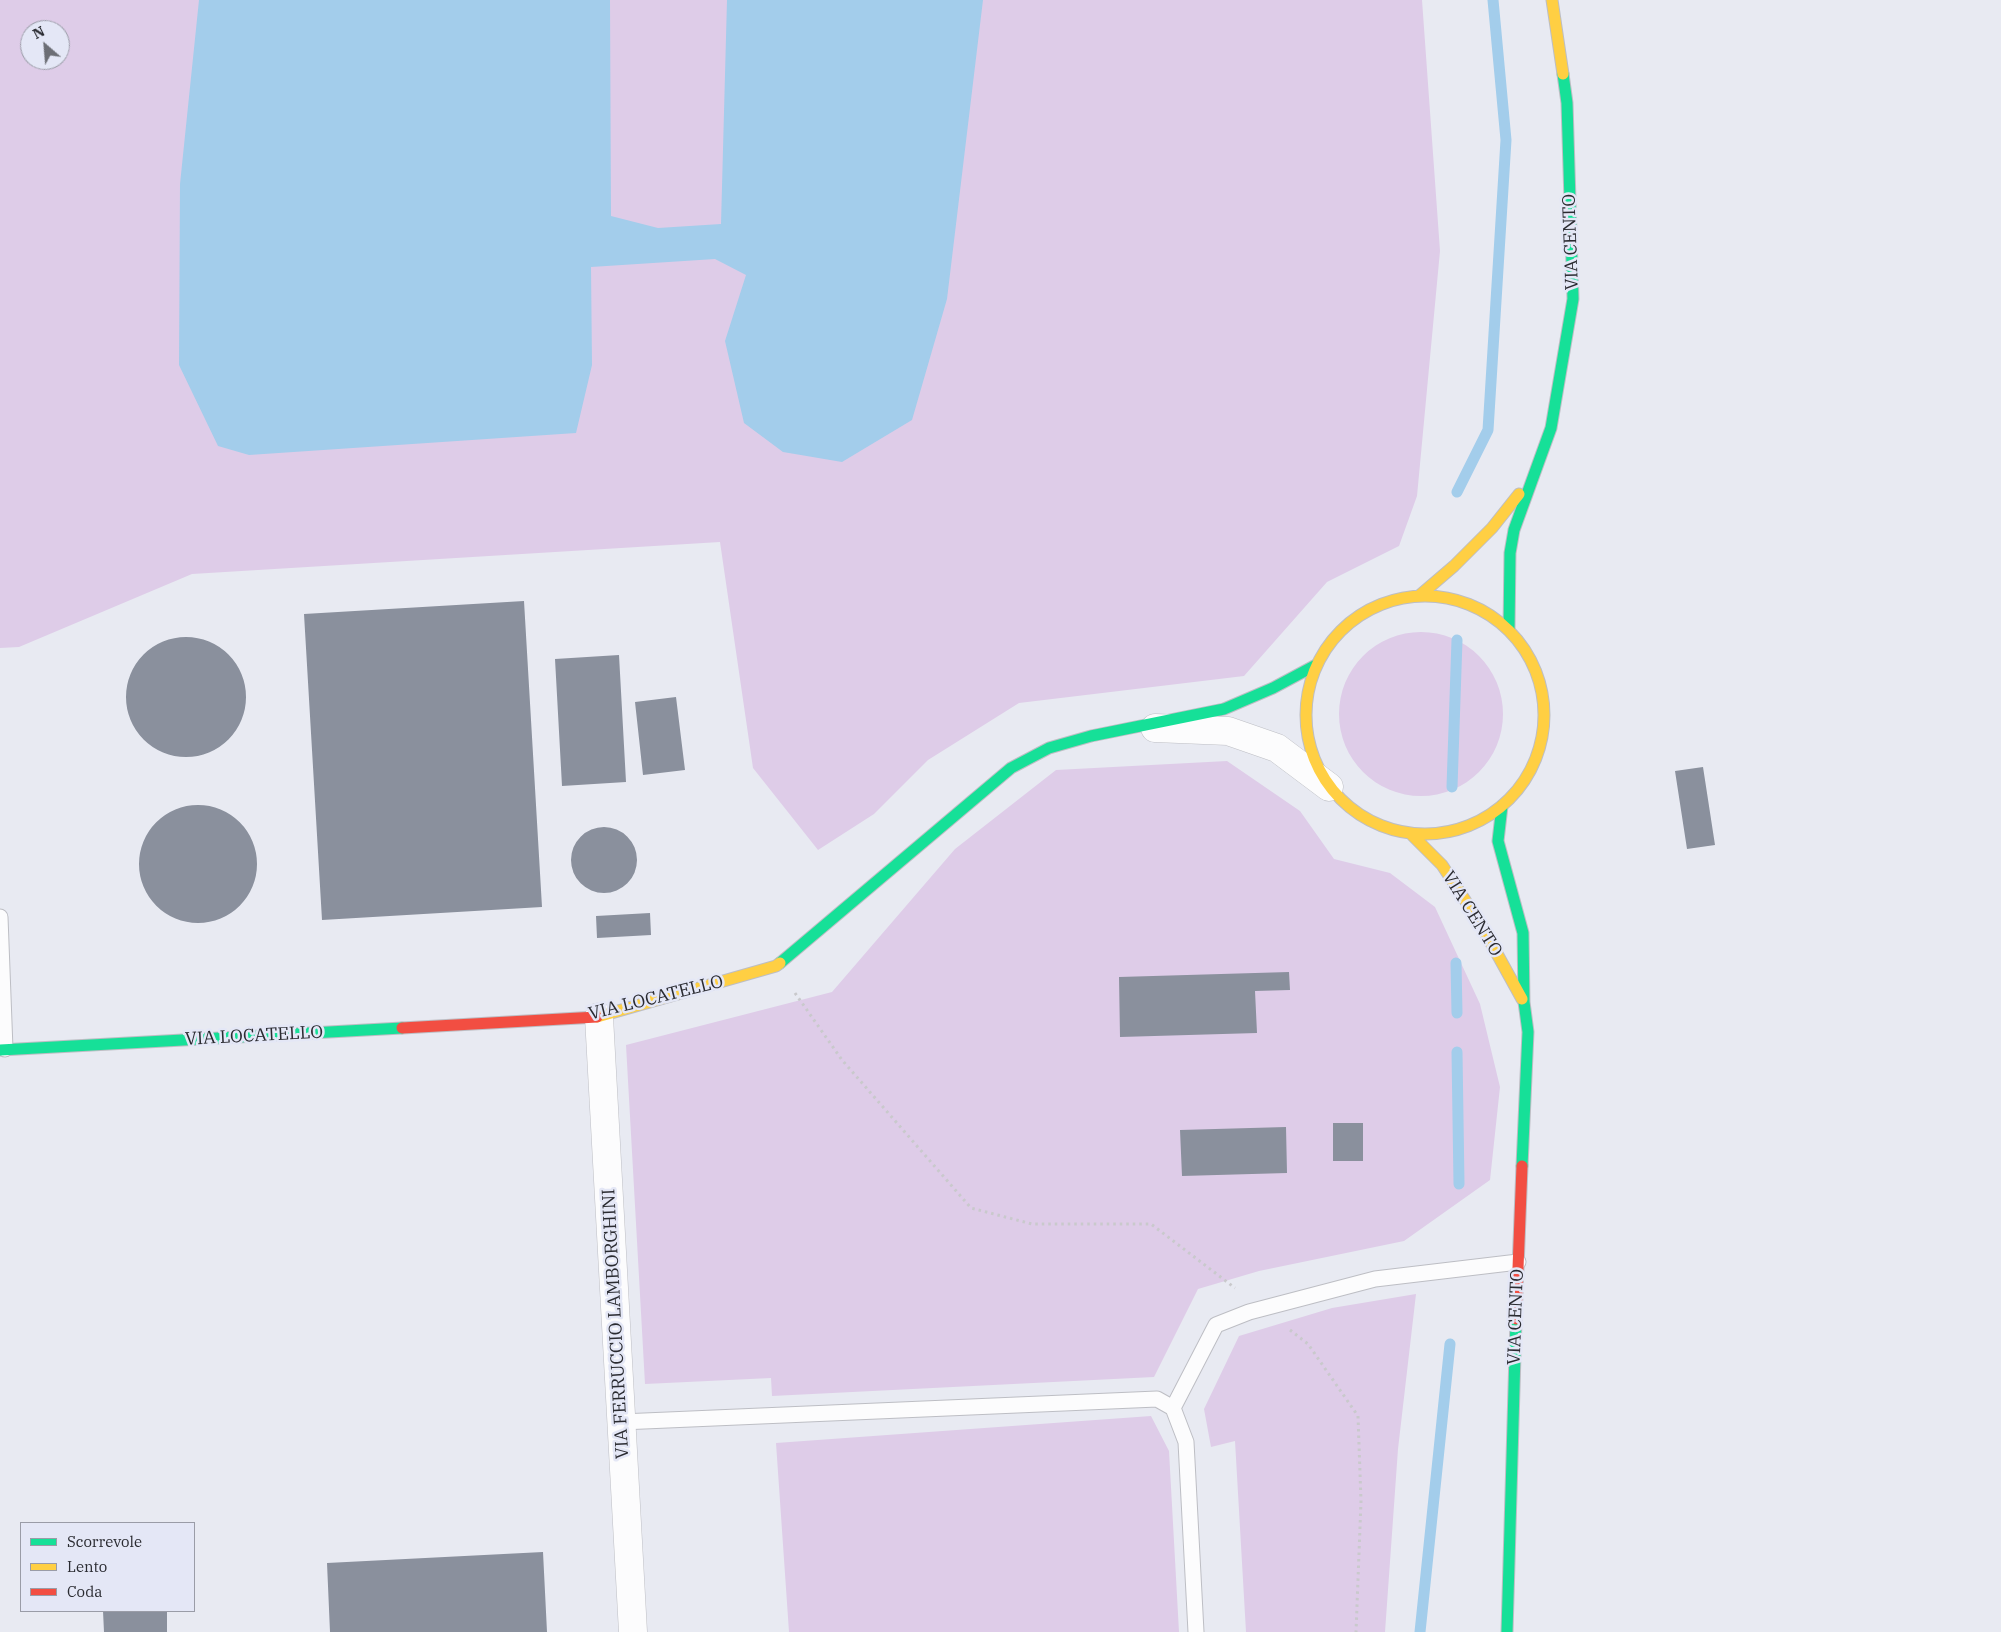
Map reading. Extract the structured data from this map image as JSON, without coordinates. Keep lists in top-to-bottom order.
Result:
{
  "streets": {
    "main road": ["VIA CENTO", "VIA LOCATELLO"],
    "street": ["VIA FERRUCCIO LAMBORGHINI"]
  },
  "crossings": [
    ["VIA CENTO", "VIA LOCATELLO"],
    ["VIA LOCATELLO", "VIA FERRUCCIO LAMBORGHINI"]
  ],
  "legend": ["Scorrevole", "Lento", "Coda"],
  "north": "top left"
}
